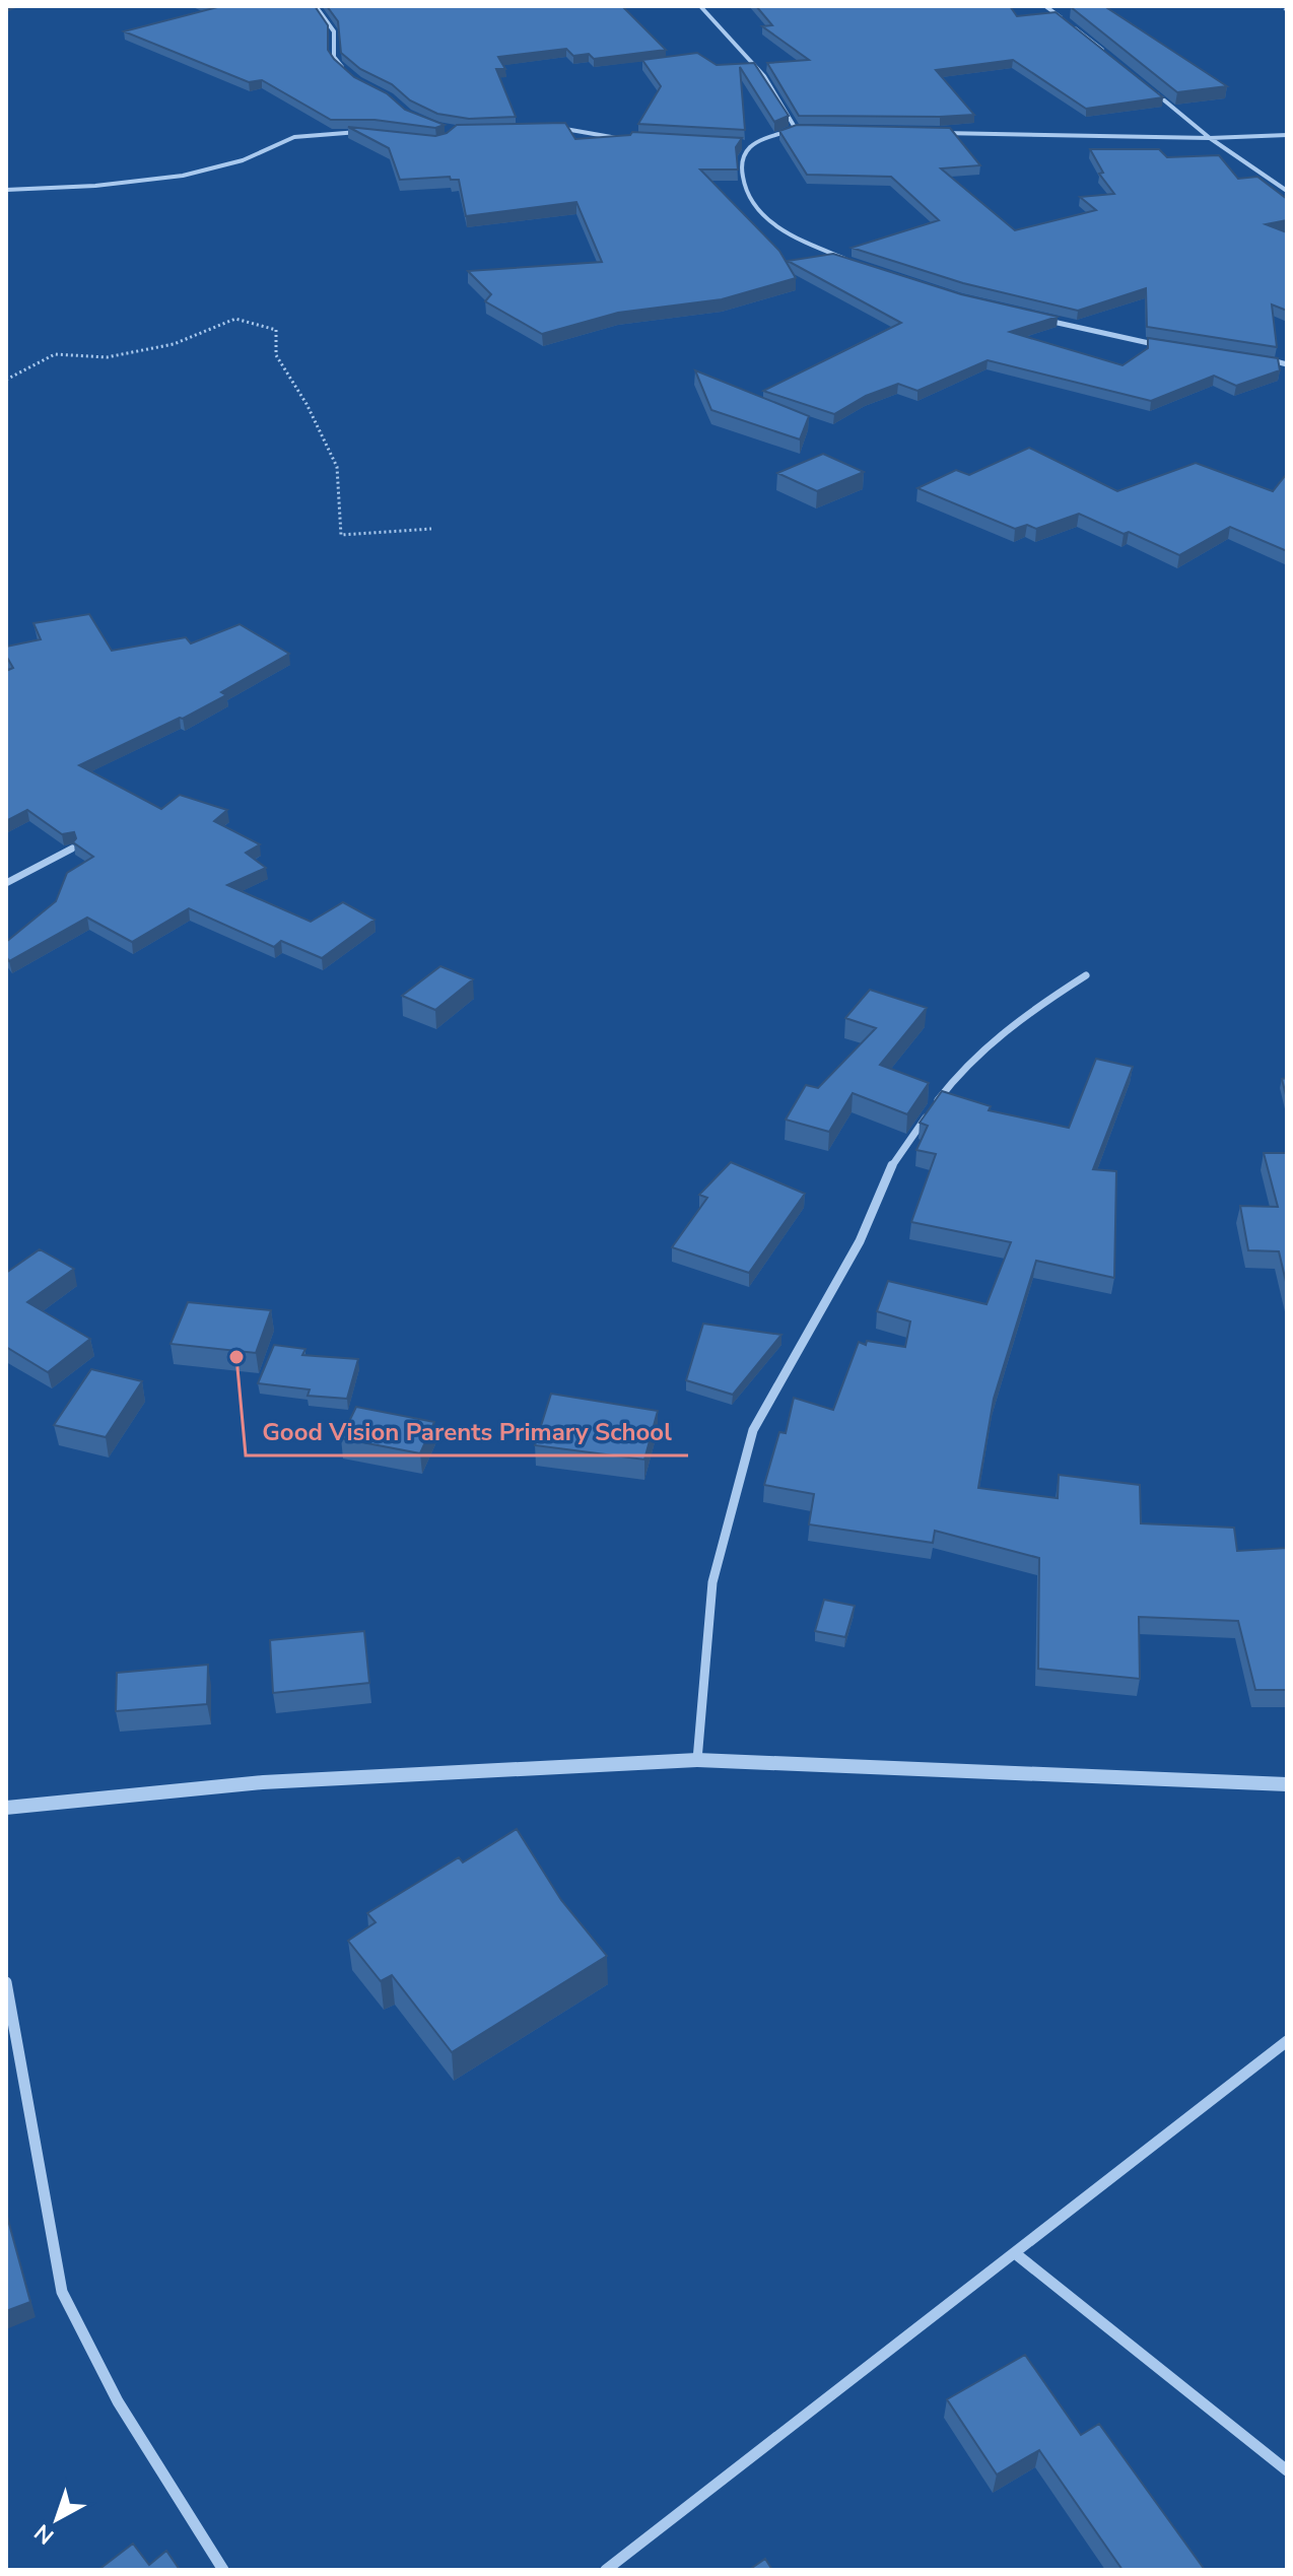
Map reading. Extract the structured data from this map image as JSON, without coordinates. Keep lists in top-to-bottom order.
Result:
{
  "places": ["Good Vision Parents Primary School"],
  "north": "bottom left"
}
